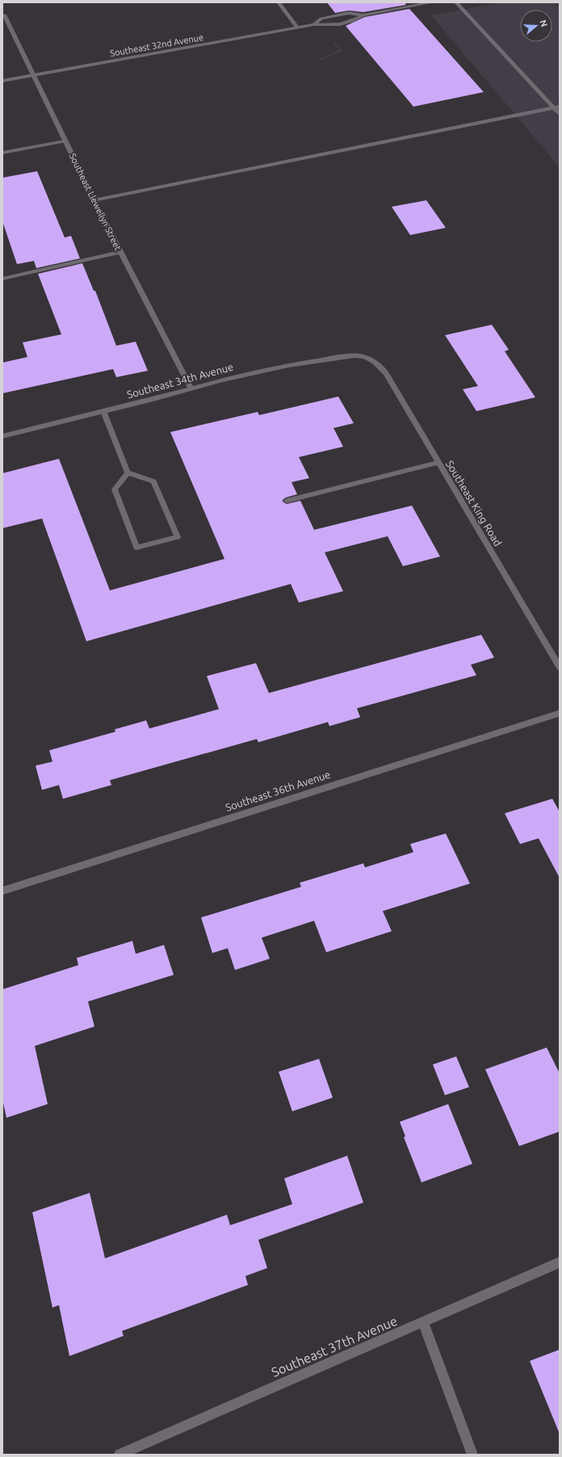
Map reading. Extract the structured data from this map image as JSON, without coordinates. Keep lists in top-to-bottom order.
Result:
{
  "streets": {
    "street": [
      "Southeast 32nd Avenue",
      "Southeast Llewellyn Street",
      "Southeast 34th Avenue",
      "Southeast King Road",
      "Southeast 36th Avenue",
      "Southeast 37th Avenue"
    ]
  },
  "crossings": [
    ["Southeast 32nd Avenue", "Southeast Llewellyn Street"],
    ["Southeast Llewellyn Street", "Southeast 34th Avenue"],
    ["Southeast 34th Avenue", "Southeast King Road"]
  ],
  "north": "right"
}
